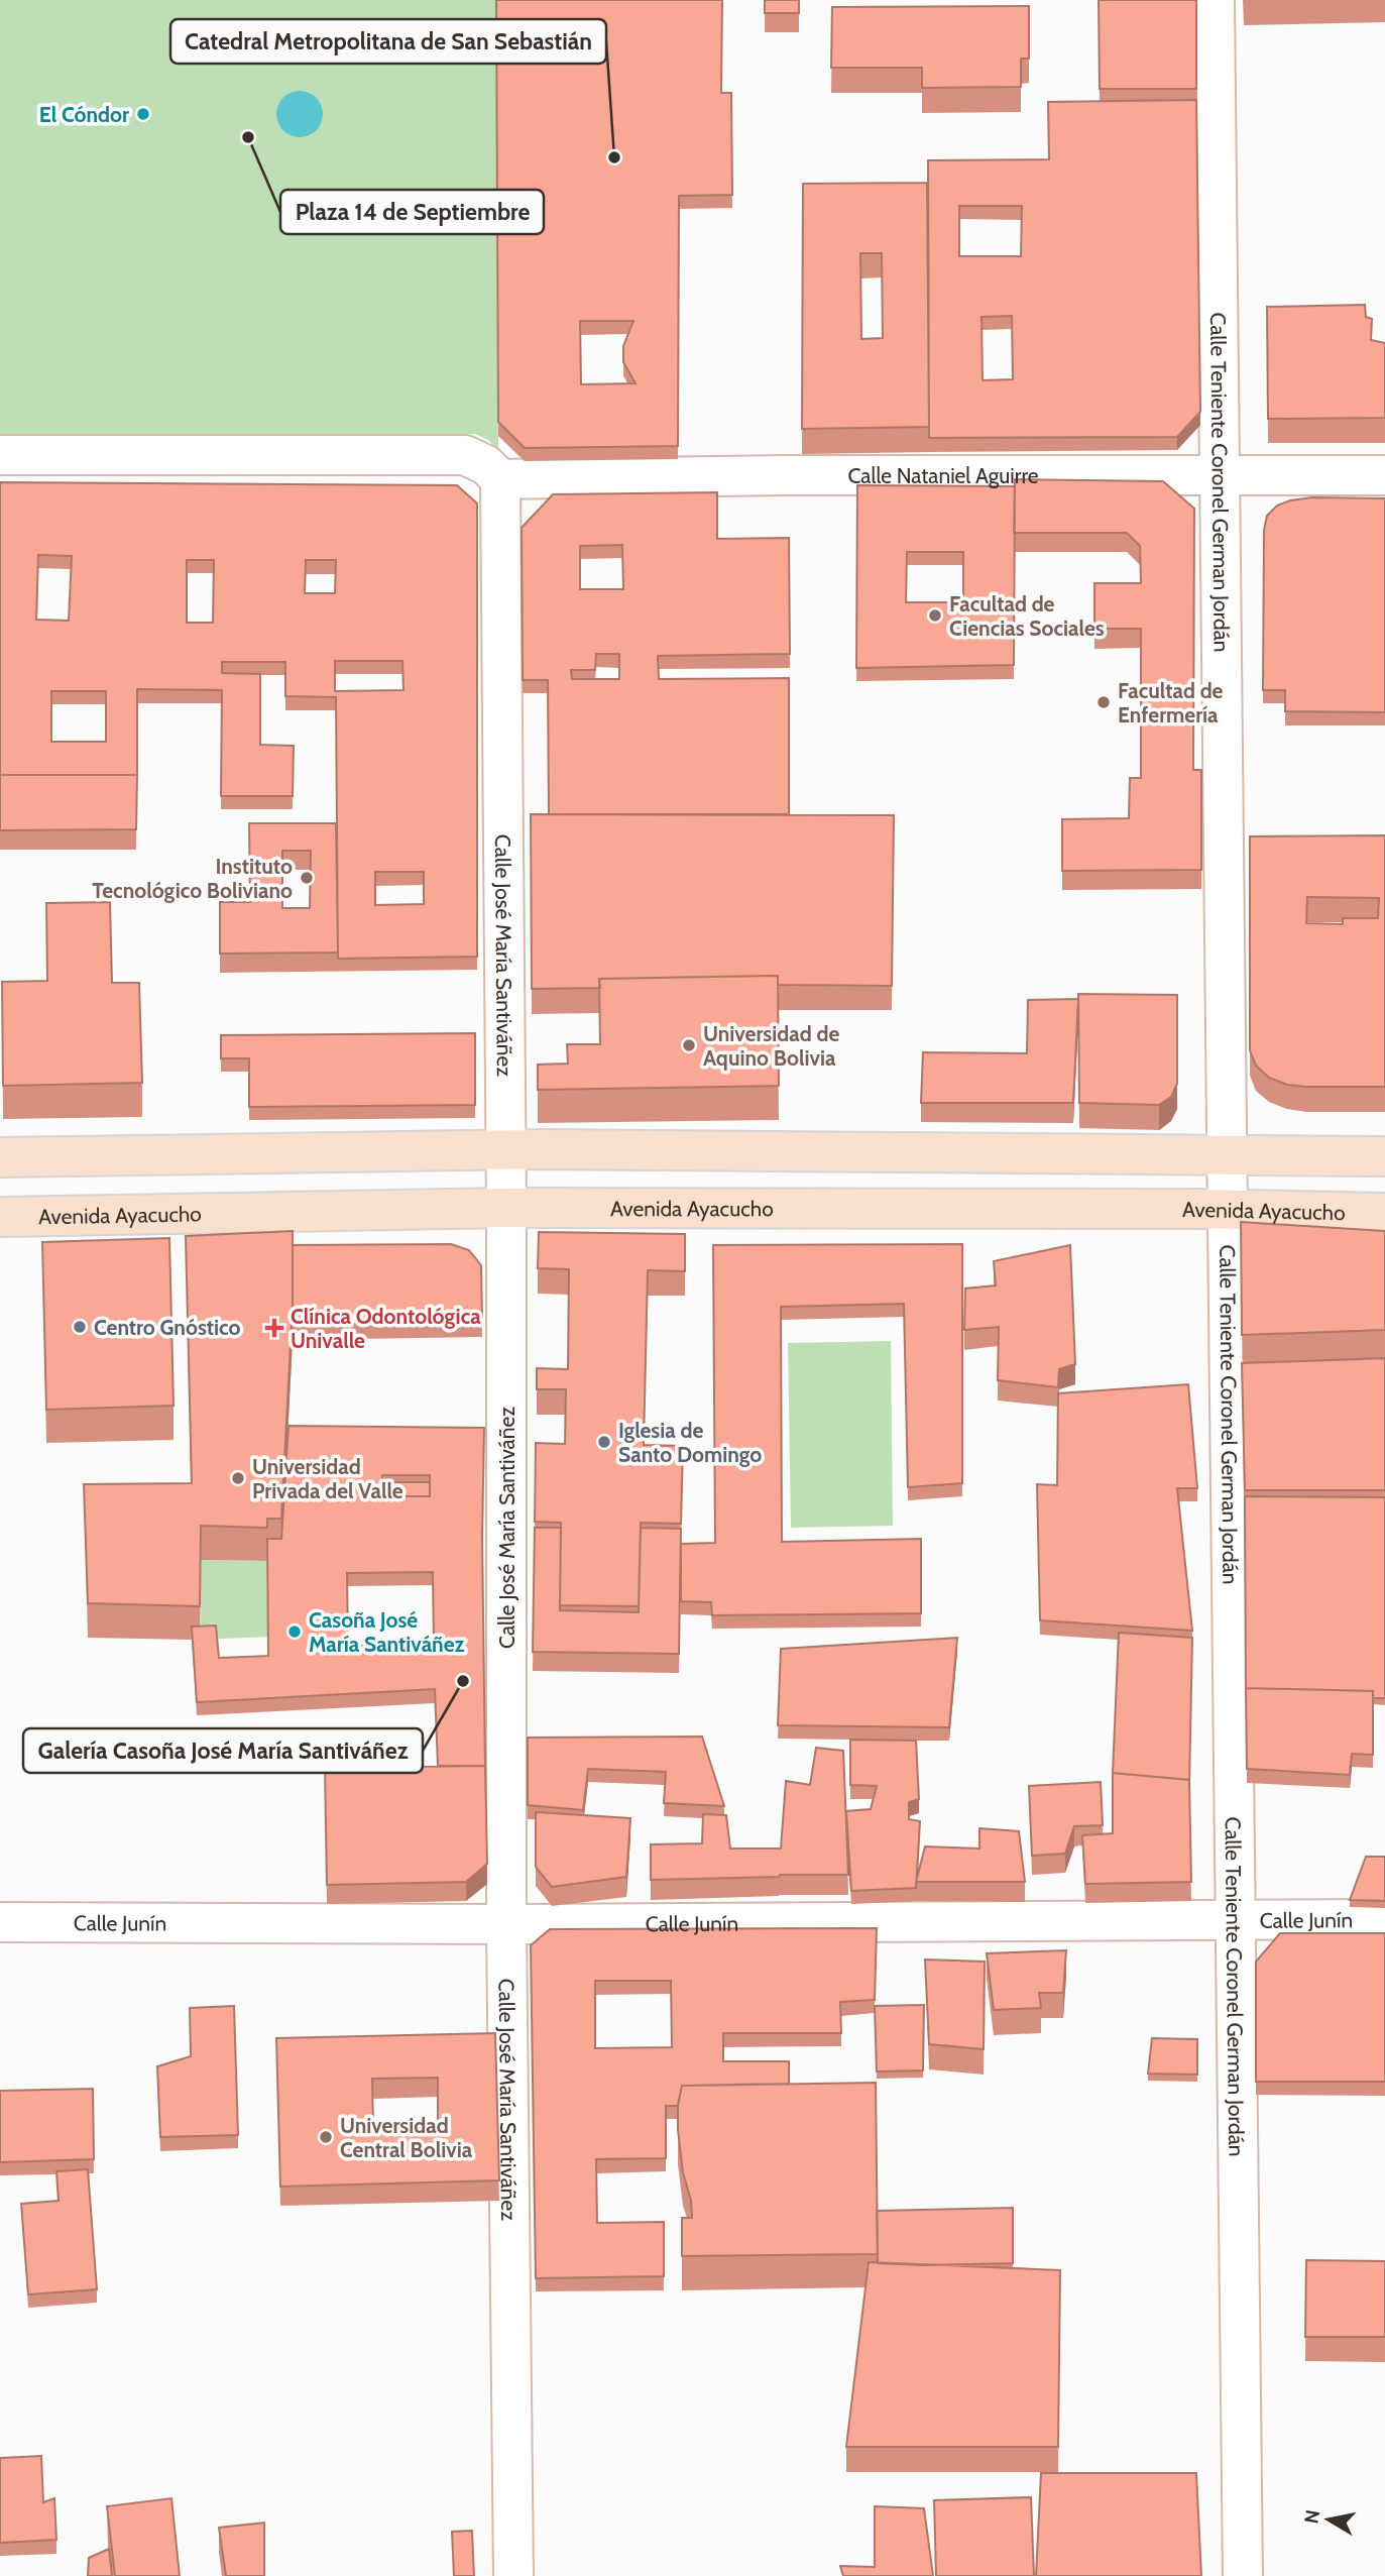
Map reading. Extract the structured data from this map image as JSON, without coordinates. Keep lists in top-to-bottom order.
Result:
{
  "streets": {
    "main road": ["Avenida Ayacucho"],
    "street": [
      "Calle Nataniel Aguirre",
      "Calle Teniente Coronel German Jordán",
      "Calle José María Santiváñez",
      "Calle Junín"
    ]
  },
  "crossings": [
    ["Calle Nataniel Aguirre", "Calle Teniente Coronel German Jordán"],
    ["Calle Nataniel Aguirre", "Calle José María Santiváñez"],
    ["Calle Teniente Coronel German Jordán", "Avenida Ayacucho"],
    ["Calle Teniente Coronel German Jordán", "Calle Junín"],
    ["Calle José María Santiváñez", "Avenida Ayacucho"],
    ["Calle José María Santiváñez", "Calle Junín"]
  ],
  "places": {
    "other": [
      "El Cóndor",
      "Plaza 14 de Septiembre",
      "Catedral Metropolitana de San Sebastián",
      "Facultad de Ciencias Sociales",
      "Facultad de Enfermería",
      "Instituto Tecnológico Boliviano",
      "Universidad de Aquino Bolivia",
      "Centro Gnóstico",
      "Iglesia de Santo Domingo",
      "Universidad Privada del Valle",
      "Casoña José María Santiváñez",
      "Galería Casoña José María Santiváñez",
      "Universidad Central Bolivia"
    ],
    "health": ["Clínica Odontológica Univalle"]
  },
  "north": "left"
}
